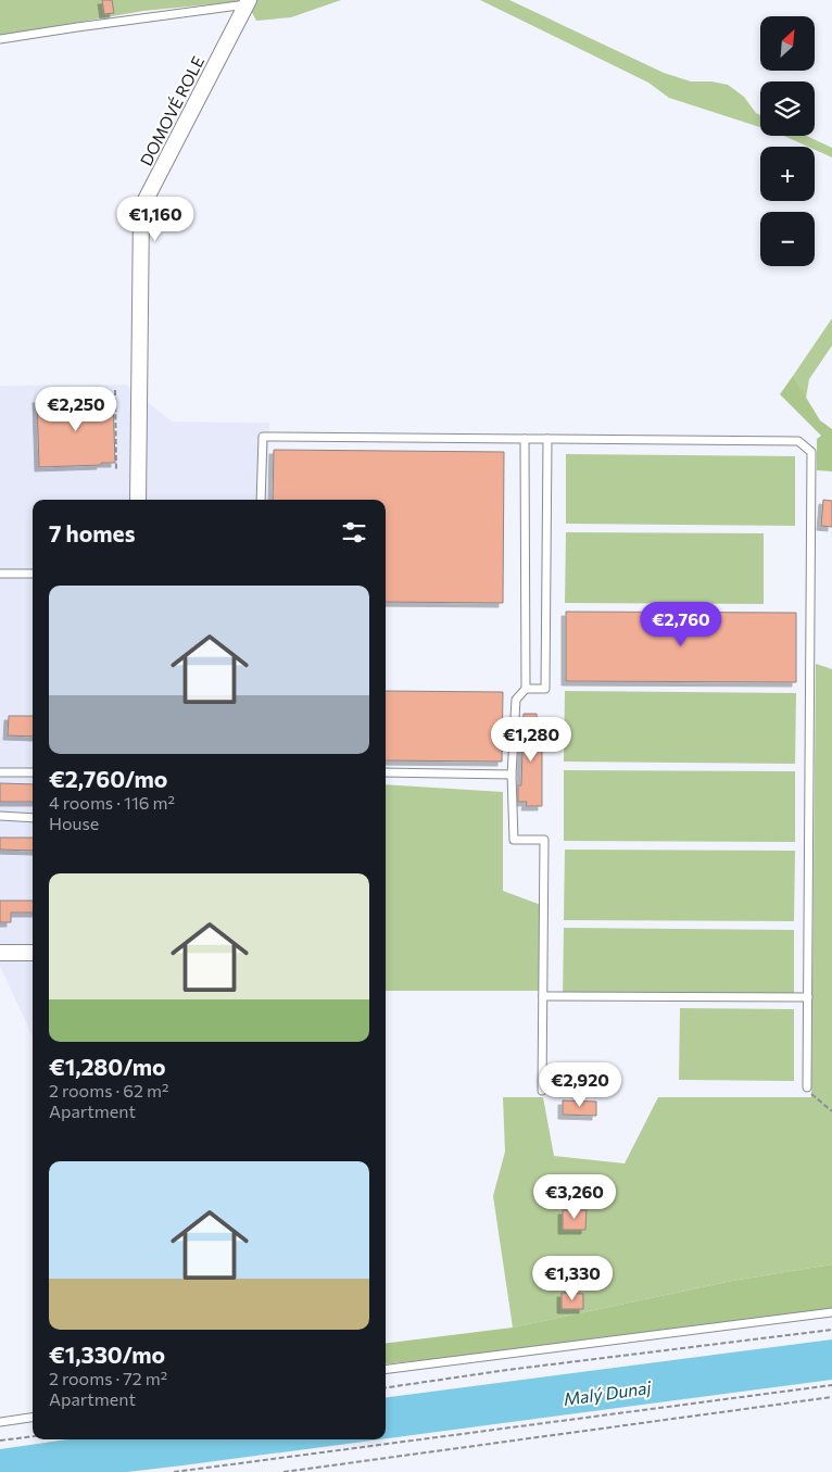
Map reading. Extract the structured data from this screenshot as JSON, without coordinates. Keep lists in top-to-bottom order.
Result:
{
  "streets": {
    "street": ["DOMOVÉ ROLE"]
  },
  "water": ["Malý Dunaj"],
  "north": "top right",
  "page": {
    "map_buttons": ["+", "−"],
    "price": [
      "€1,160",
      "€2,250",
      "€2,760",
      "€1,280",
      "€2,920",
      "€3,260",
      "€1,330"
    ],
    "heading": "7 homes",
    "list": [
      {
        "name": "€2,760/mo",
        "note": "4 rooms · 116 m² · House"
      },
      {
        "name": "€1,280/mo",
        "note": "2 rooms · 62 m² · Apartment"
      },
      {
        "name": "€1,330/mo",
        "note": "2 rooms · 72 m² · Apartment"
      }
    ]
  }
}
